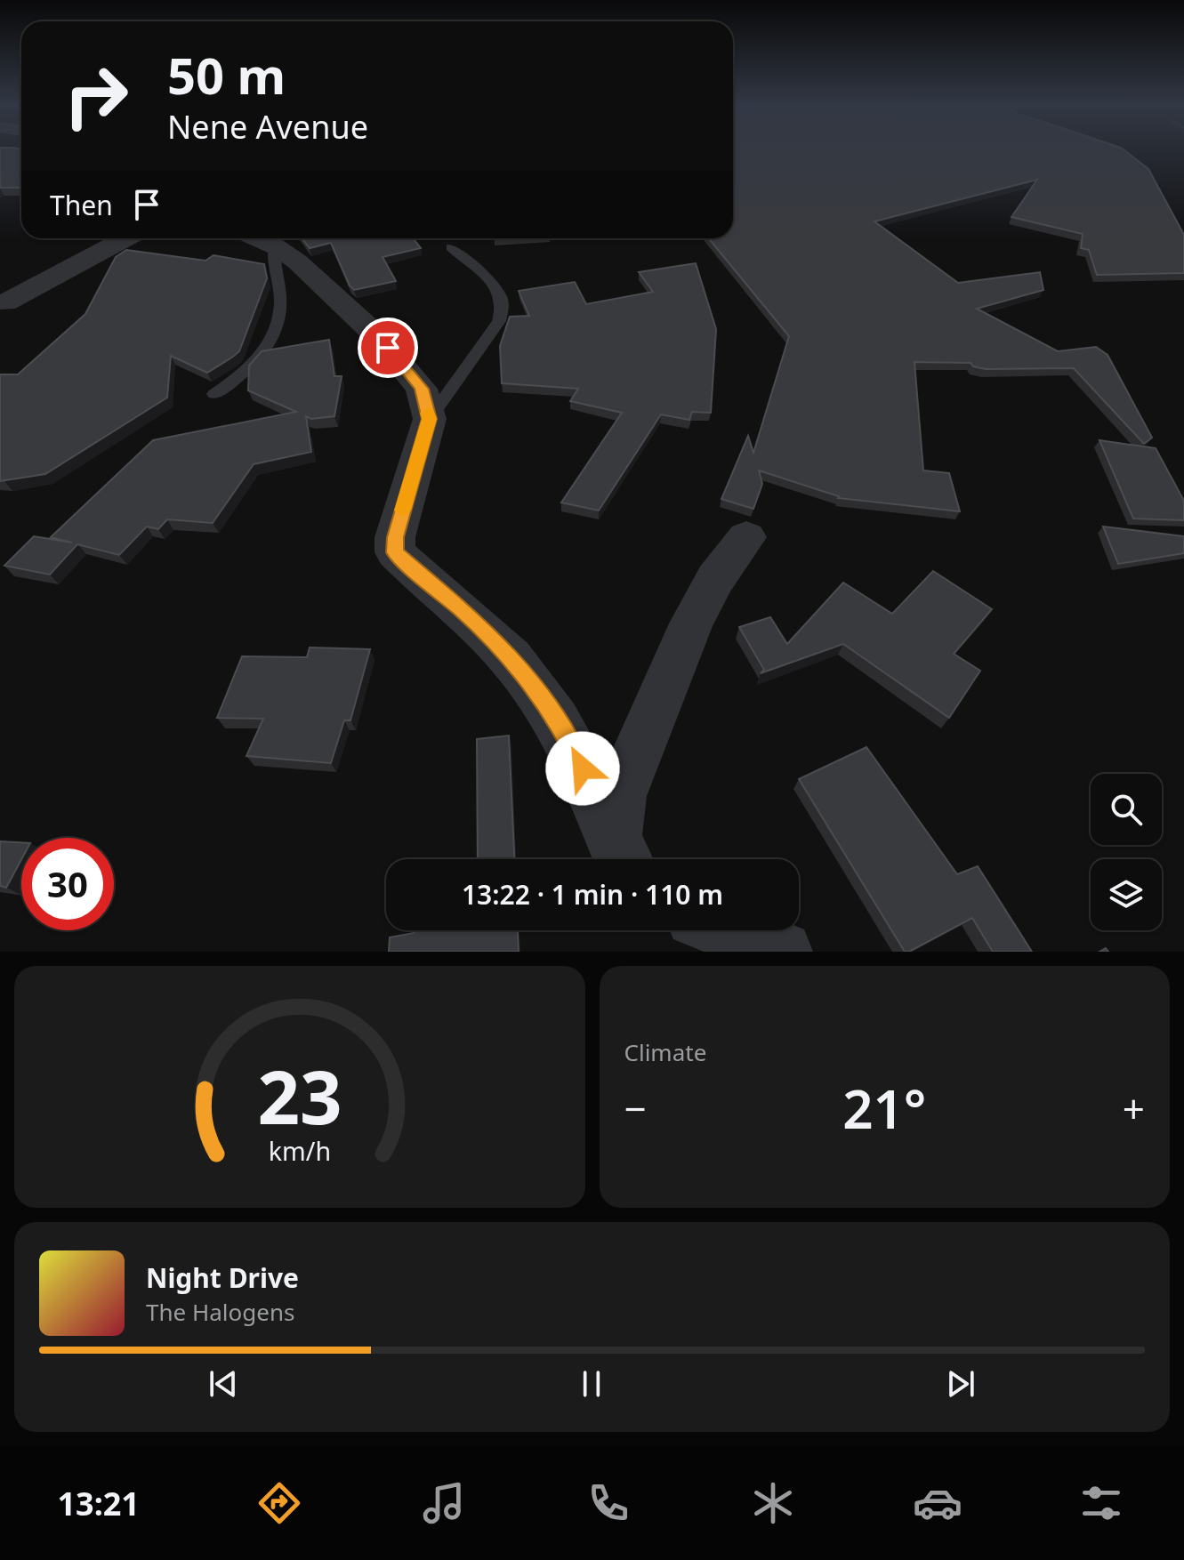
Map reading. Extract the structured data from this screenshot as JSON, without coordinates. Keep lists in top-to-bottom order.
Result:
{
  "page": {
    "turn": ["50 m", "Nene Avenue"],
    "then": "Then",
    "limit": "30",
    "trip": "13:22 · 1 min · 110 m",
    "tile": "Climate",
    "heat": ["−", "21°", "+"],
    "song": ["Night Drive", "The Halogens"],
    "tabs": "13:21",
    "gauge": ["23", "km/h"]
  }
}
